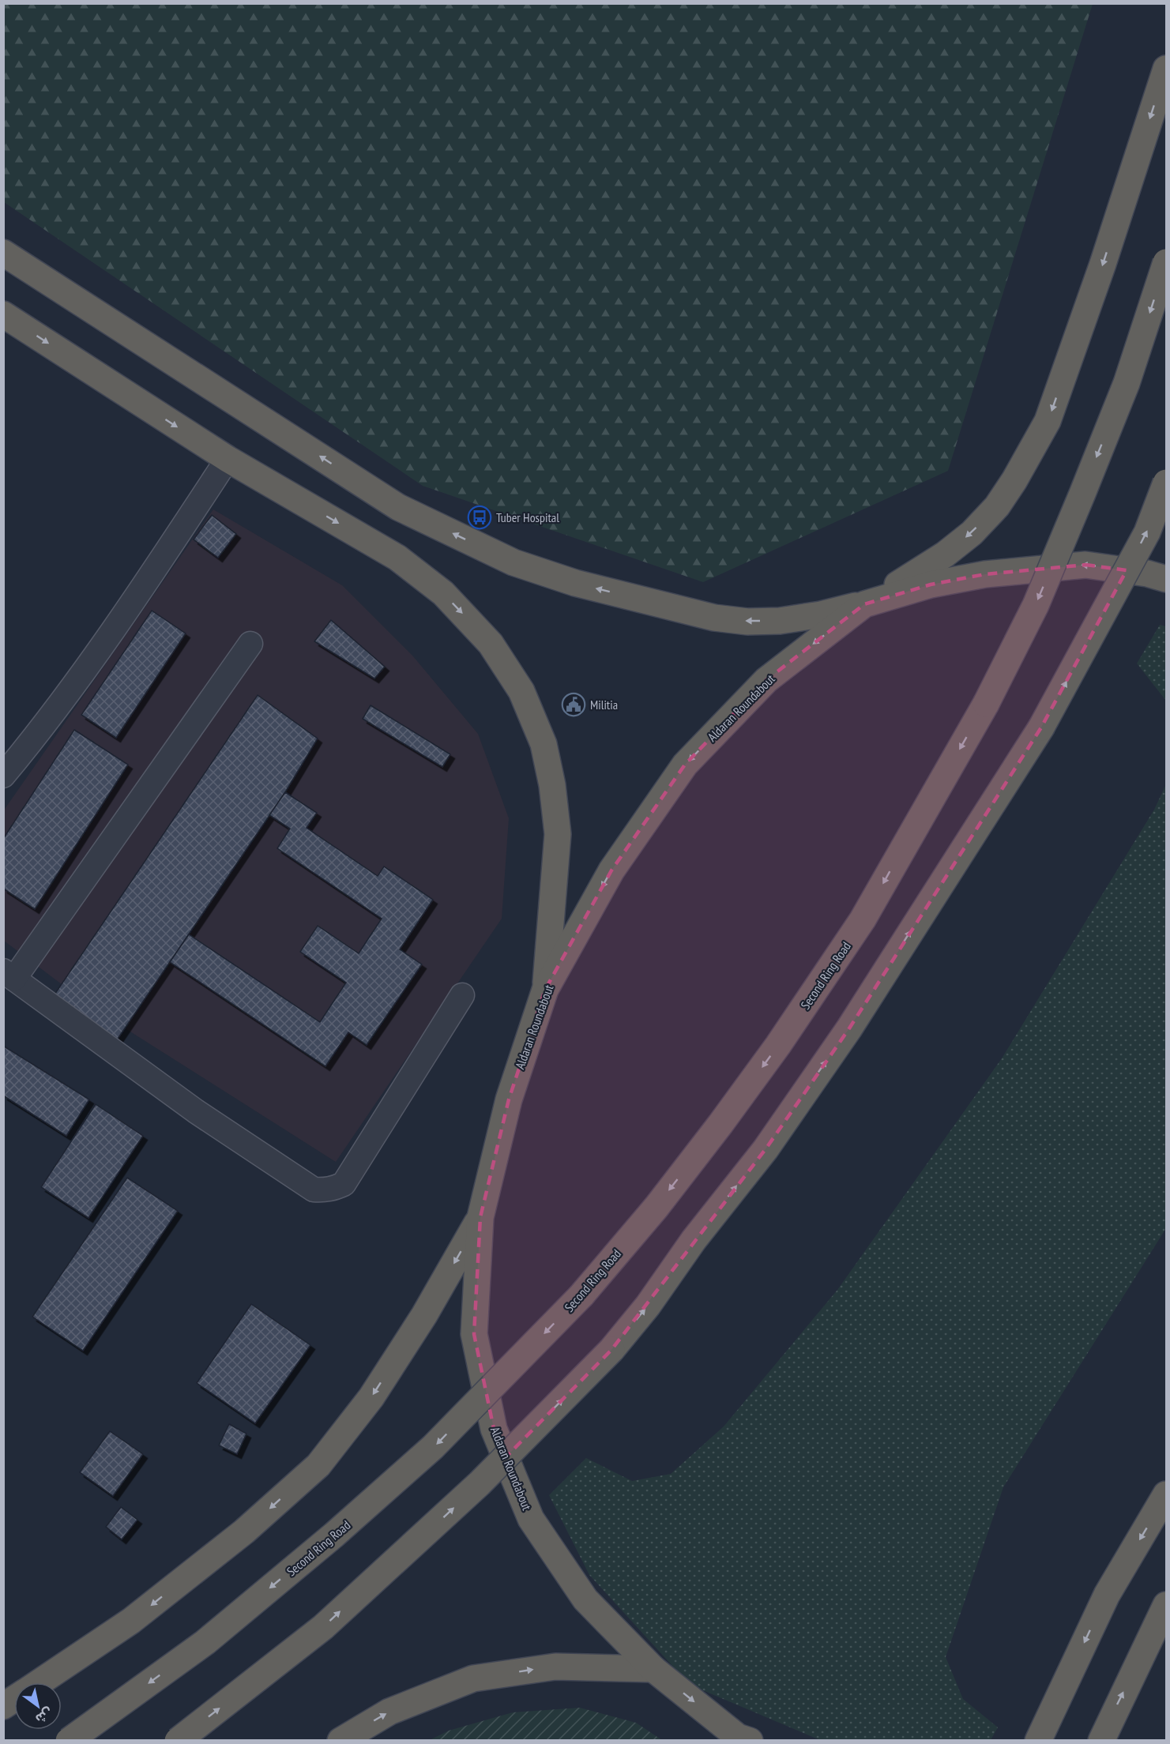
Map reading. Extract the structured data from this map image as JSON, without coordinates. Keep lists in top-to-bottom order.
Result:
{
  "streets": {
    "highway": ["Aldaran Roundabout", "Second Ring Road"]
  },
  "places": {
    "bus stop": ["Tuber Hospital"],
    "public building": ["Militia"]
  },
  "north": "bottom right"
}
